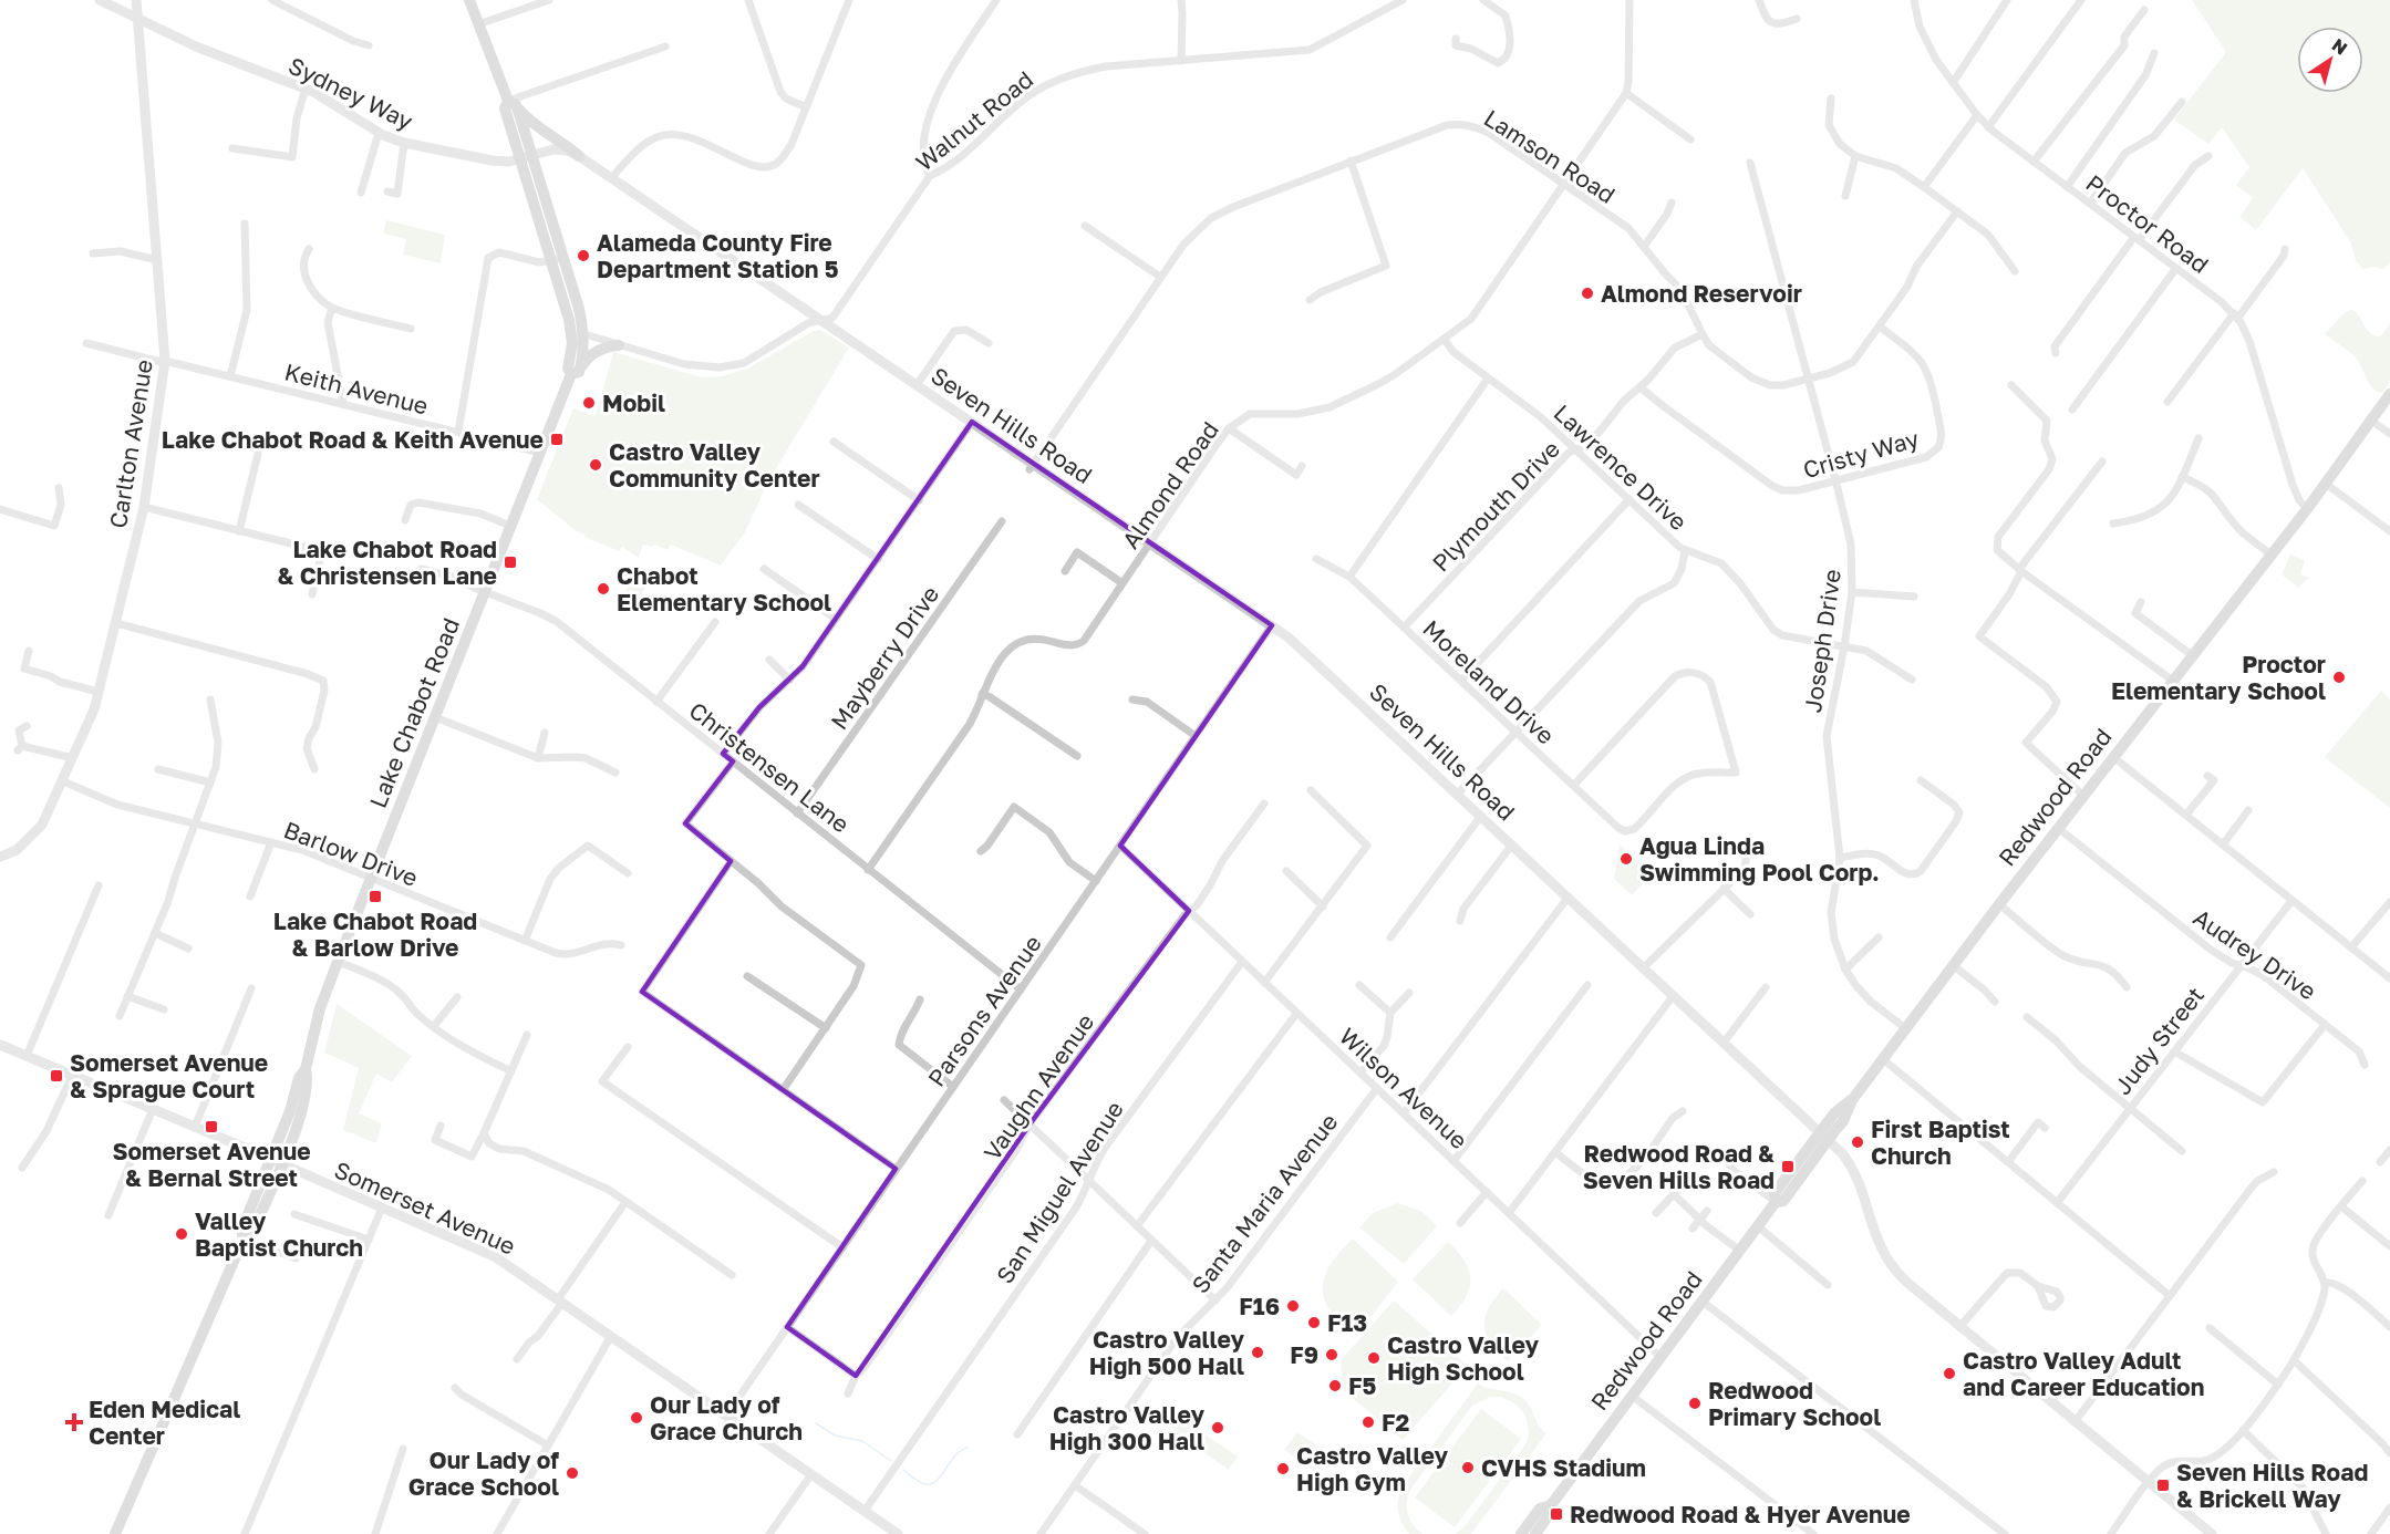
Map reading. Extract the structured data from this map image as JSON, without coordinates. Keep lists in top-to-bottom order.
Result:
{
  "streets": {
    "main road": ["Lake Chabot Road", "Redwood Road"],
    "street": [
      "Sydney Way",
      "Walnut Road",
      "Lamson Road",
      "Proctor Road",
      "Keith Avenue",
      "Seven Hills Road",
      "Carlton Avenue",
      "Cristy Way",
      "Lawrence Drive",
      "Almond Road",
      "Plymouth Drive",
      "Joseph Drive",
      "Mayberry Drive",
      "Moreland Drive",
      "Christensen Lane",
      "Barlow Drive",
      "Audrey Drive",
      "Parsons Avenue",
      "Judy Street",
      "Vaughn Avenue",
      "Wilson Avenue",
      "San Miguel Avenue",
      "Santa Maria Avenue",
      "Somerset Avenue"
    ]
  },
  "crossings": [
    ["Sydney Way", "Seven Hills Road"],
    ["Sydney Way", "Carlton Avenue"],
    ["Sydney Way", "Lake Chabot Road"],
    ["Walnut Road", "Seven Hills Road"],
    ["Lamson Road", "Seven Hills Road"],
    ["Lamson Road", "Cristy Way"],
    ["Lamson Road", "Almond Road"],
    ["Lamson Road", "Plymouth Drive"],
    ["Lamson Road", "Joseph Drive"],
    ["Proctor Road", "Redwood Road"],
    ["Keith Avenue", "Carlton Avenue"],
    ["Keith Avenue", "Lake Chabot Road"],
    ["Seven Hills Road", "Almond Road"],
    ["Seven Hills Road", "Lake Chabot Road"],
    ["Seven Hills Road", "Redwood Road"],
    ["Seven Hills Road", "Parsons Avenue"],
    ["Carlton Avenue", "Barlow Drive"],
    ["Cristy Way", "Plymouth Drive"],
    ["Cristy Way", "Joseph Drive"],
    ["Lawrence Drive", "Almond Road"],
    ["Lawrence Drive", "Plymouth Drive"],
    ["Lawrence Drive", "Joseph Drive"],
    ["Almond Road", "Christensen Lane"],
    ["Plymouth Drive", "Moreland Drive"],
    ["Joseph Drive", "Redwood Road"],
    ["Mayberry Drive", "Christensen Lane"],
    ["Lake Chabot Road", "Christensen Lane"],
    ["Lake Chabot Road", "Barlow Drive"],
    ["Lake Chabot Road", "Somerset Avenue"],
    ["Christensen Lane", "Parsons Avenue"],
    ["Redwood Road", "Audrey Drive"],
    ["Redwood Road", "Wilson Avenue"],
    ["Audrey Drive", "Judy Street"],
    ["Parsons Avenue", "Wilson Avenue"],
    ["Parsons Avenue", "Somerset Avenue"],
    ["Vaughn Avenue", "Wilson Avenue"],
    ["Wilson Avenue", "San Miguel Avenue"],
    ["Wilson Avenue", "Santa Maria Avenue"],
    ["San Miguel Avenue", "Somerset Avenue"]
  ],
  "places": {
    "other": [
      "Alameda County Fire Department Station 5",
      "Almond Reservoir",
      "Mobil",
      "Castro Valley Community Center",
      "Chabot Elementary School",
      "Proctor Elementary School",
      "Agua Linda Swimming Pool Corp.",
      "First Baptist Church",
      "Valley Baptist Church",
      "F16",
      "F13",
      "Castro Valley High 500 Hall",
      "F9",
      "Castro Valley High School",
      "Castro Valley Adult and Career Education",
      "F5",
      "Redwood Primary School",
      "Our Lady of Grace Church",
      "F2",
      "Castro Valley High 300 Hall",
      "CVHS Stadium",
      "Castro Valley High Gym",
      "Our Lady of Grace School"
    ],
    "transit": [
      "Lake Chabot Road & Keith Avenue",
      "Lake Chabot Road & Christensen Lane",
      "Lake Chabot Road & Barlow Drive",
      "Somerset Avenue & Sprague Court",
      "Somerset Avenue & Bernal Street",
      "Redwood Road & Seven Hills Road",
      "Seven Hills Road & Brickell Way",
      "Redwood Road & Hyer Avenue"
    ],
    "health": ["Eden Medical Center"]
  },
  "north": "top right"
}
